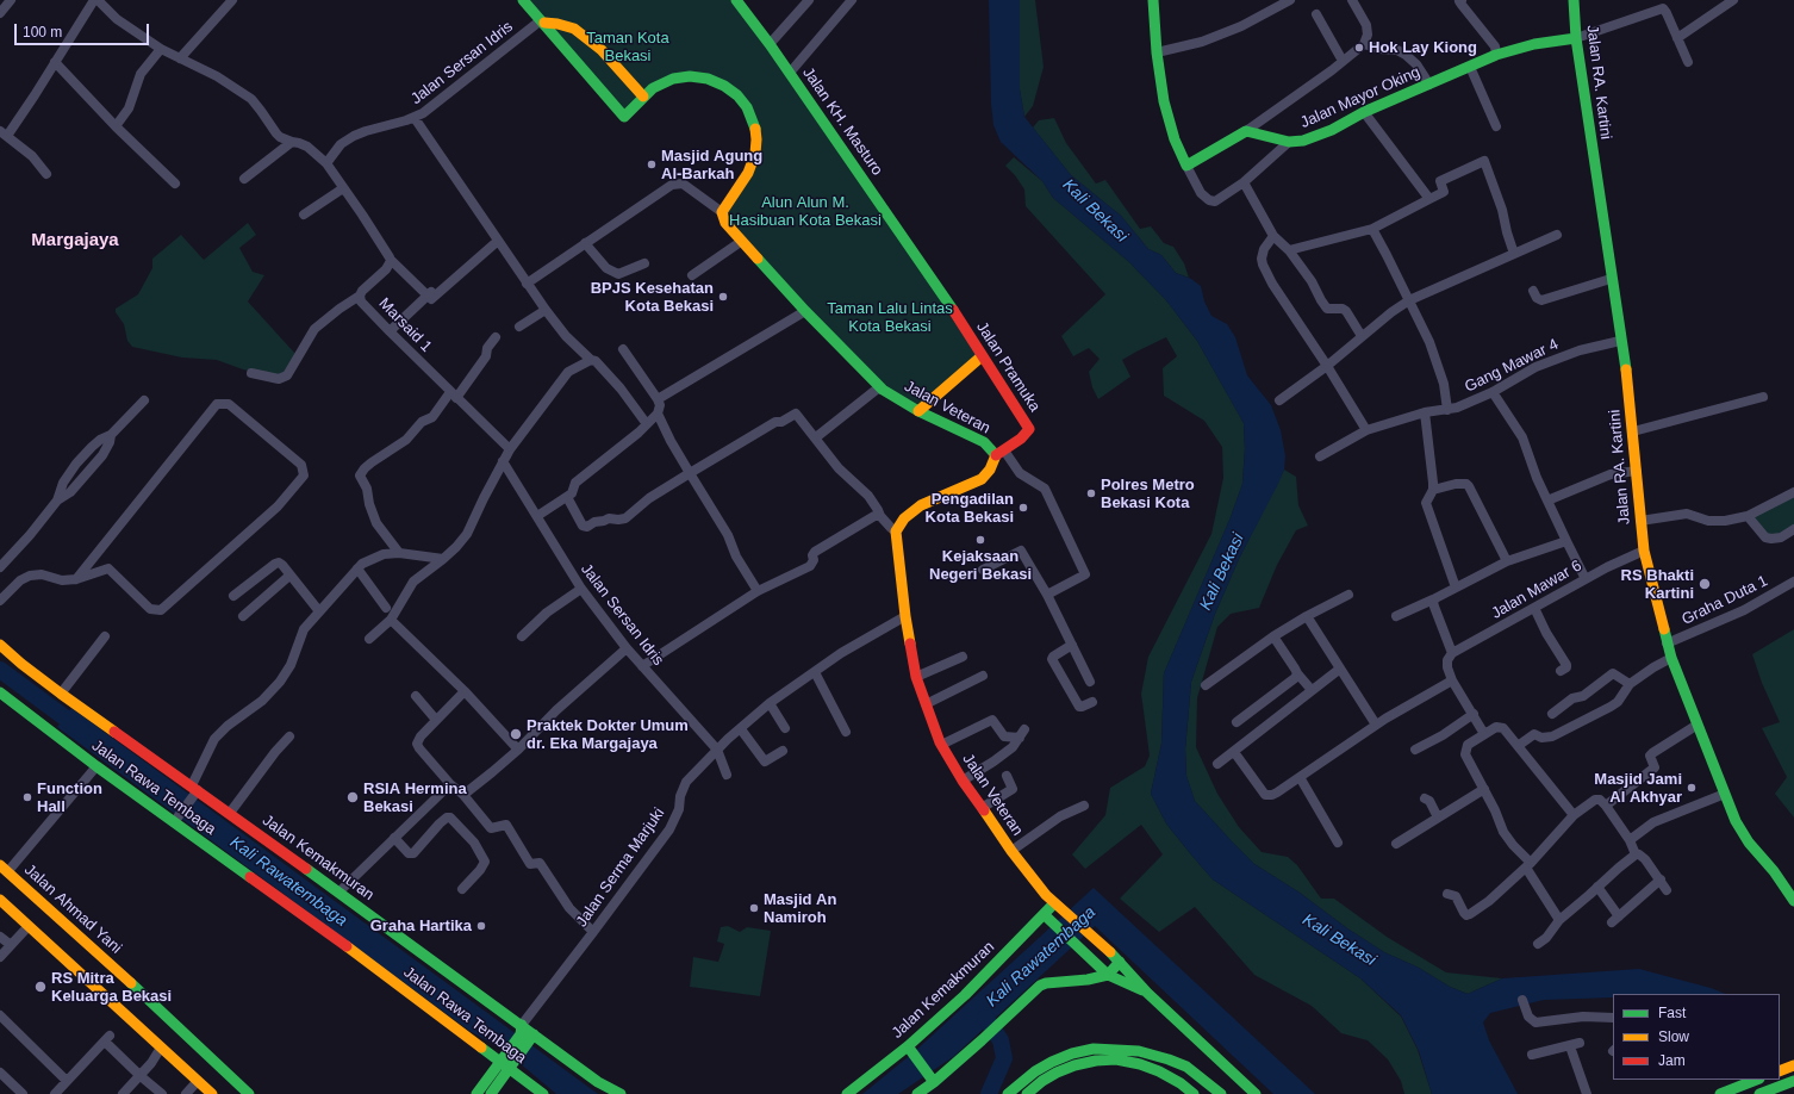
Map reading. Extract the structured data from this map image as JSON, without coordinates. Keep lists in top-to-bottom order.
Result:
{
  "streets": {
    "main road": [
      "Jalan RA. Kartini",
      "Jalan Mayor Oking",
      "Jalan KH. Masturo",
      "Jalan Pramuka",
      "Jalan Veteran",
      "Jalan Rawa Tembaga",
      "Jalan Kemakmuran",
      "Jalan Ahmad Yani"
    ],
    "street": [
      "Jalan Sersan Idris",
      "Marsaid 1",
      "Gang Mawar 4",
      "Jalan Mawar 6",
      "Graha Duta 1",
      "Jalan Serma Marjuki"
    ]
  },
  "crossings": [
    ["Jalan Sersan Idris", "Jalan Serma Marjuki"],
    ["Jalan RA. Kartini", "Jalan Mayor Oking"],
    ["Jalan RA. Kartini", "Gang Mawar 4"],
    ["Jalan RA. Kartini", "Jalan Mawar 6"],
    ["Jalan RA. Kartini", "Graha Duta 1"],
    ["Jalan KH. Masturo", "Jalan Pramuka"],
    ["Jalan Pramuka", "Jalan Veteran"],
    ["Jalan Veteran", "Jalan Kemakmuran"],
    ["Jalan Veteran", "Jalan Serma Marjuki"],
    ["Jalan Kemakmuran", "Jalan Serma Marjuki"]
  ],
  "districts": ["Margajaya"],
  "water": ["Kali Bekasi", "Kali Rawatembaga"],
  "parks": ["Taman Kota Bekasi", "Alun Alun M. Hasibuan Kota Bekasi", "Taman Lalu Lintas Kota Bekasi"],
  "places": [
    "Hok Lay Kiong",
    "Masjid Agung Al-Barkah",
    "BPJS Kesehatan Kota Bekasi",
    "Polres Metro Bekasi Kota",
    "Pengadilan Kota Bekasi",
    "Kejaksaan Negeri Bekasi",
    "RS Bhakti Kartini",
    "Praktek Dokter Umum dr. Eka Margajaya",
    "Masjid Jami Al Akhyar",
    "Function Hall",
    "RSIA Hermina Bekasi",
    "Masjid An Namiroh",
    "Graha Hartika",
    "RS Mitra Keluarga Bekasi"
  ],
  "legend": ["Fast", "Slow", "Jam"],
  "scale_bar": "100 m"
}
